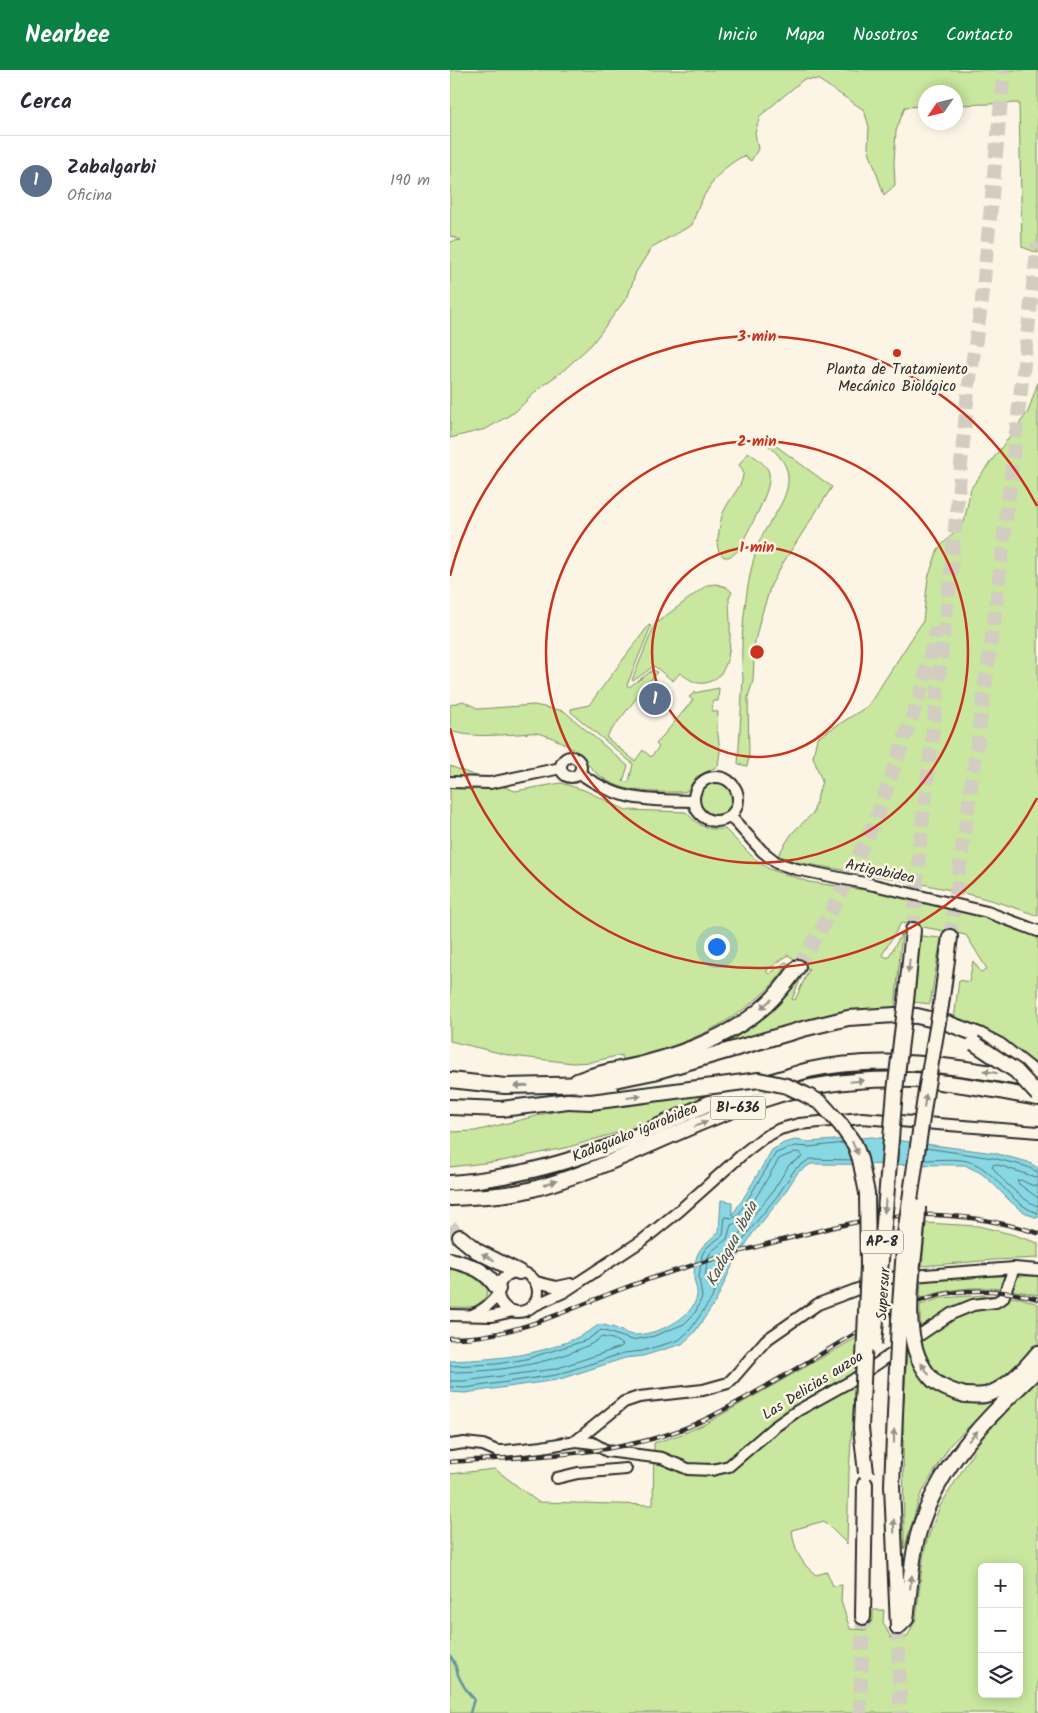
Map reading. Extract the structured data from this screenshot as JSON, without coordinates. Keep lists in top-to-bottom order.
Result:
{
  "streets": {
    "highway": [
      "BI-636",
      "Kadaguako igarobidea",
      "AP-8",
      "Supersur"
    ],
    "street": ["Artigabidea", "Las Delicias auzoa"]
  },
  "water": ["Kadagua ibaia"],
  "places": ["Planta de Tratamiento Mecánico Biológico"],
  "north": "bottom left",
  "page": {
    "header": "Nearbee",
    "nav": [
      "Inicio",
      "Mapa",
      "Nosotros",
      "Contacto"
    ],
    "heading": "Cerca",
    "list": [
      {
        "mark": "1",
        "name": "Zabalgarbi",
        "note": "Oficina",
        "value": "190 m"
      }
    ],
    "pins": "1",
    "map_buttons": ["+", "−"]
  },
  "rings": ["3 min", "2 min", "1 min"]
}
